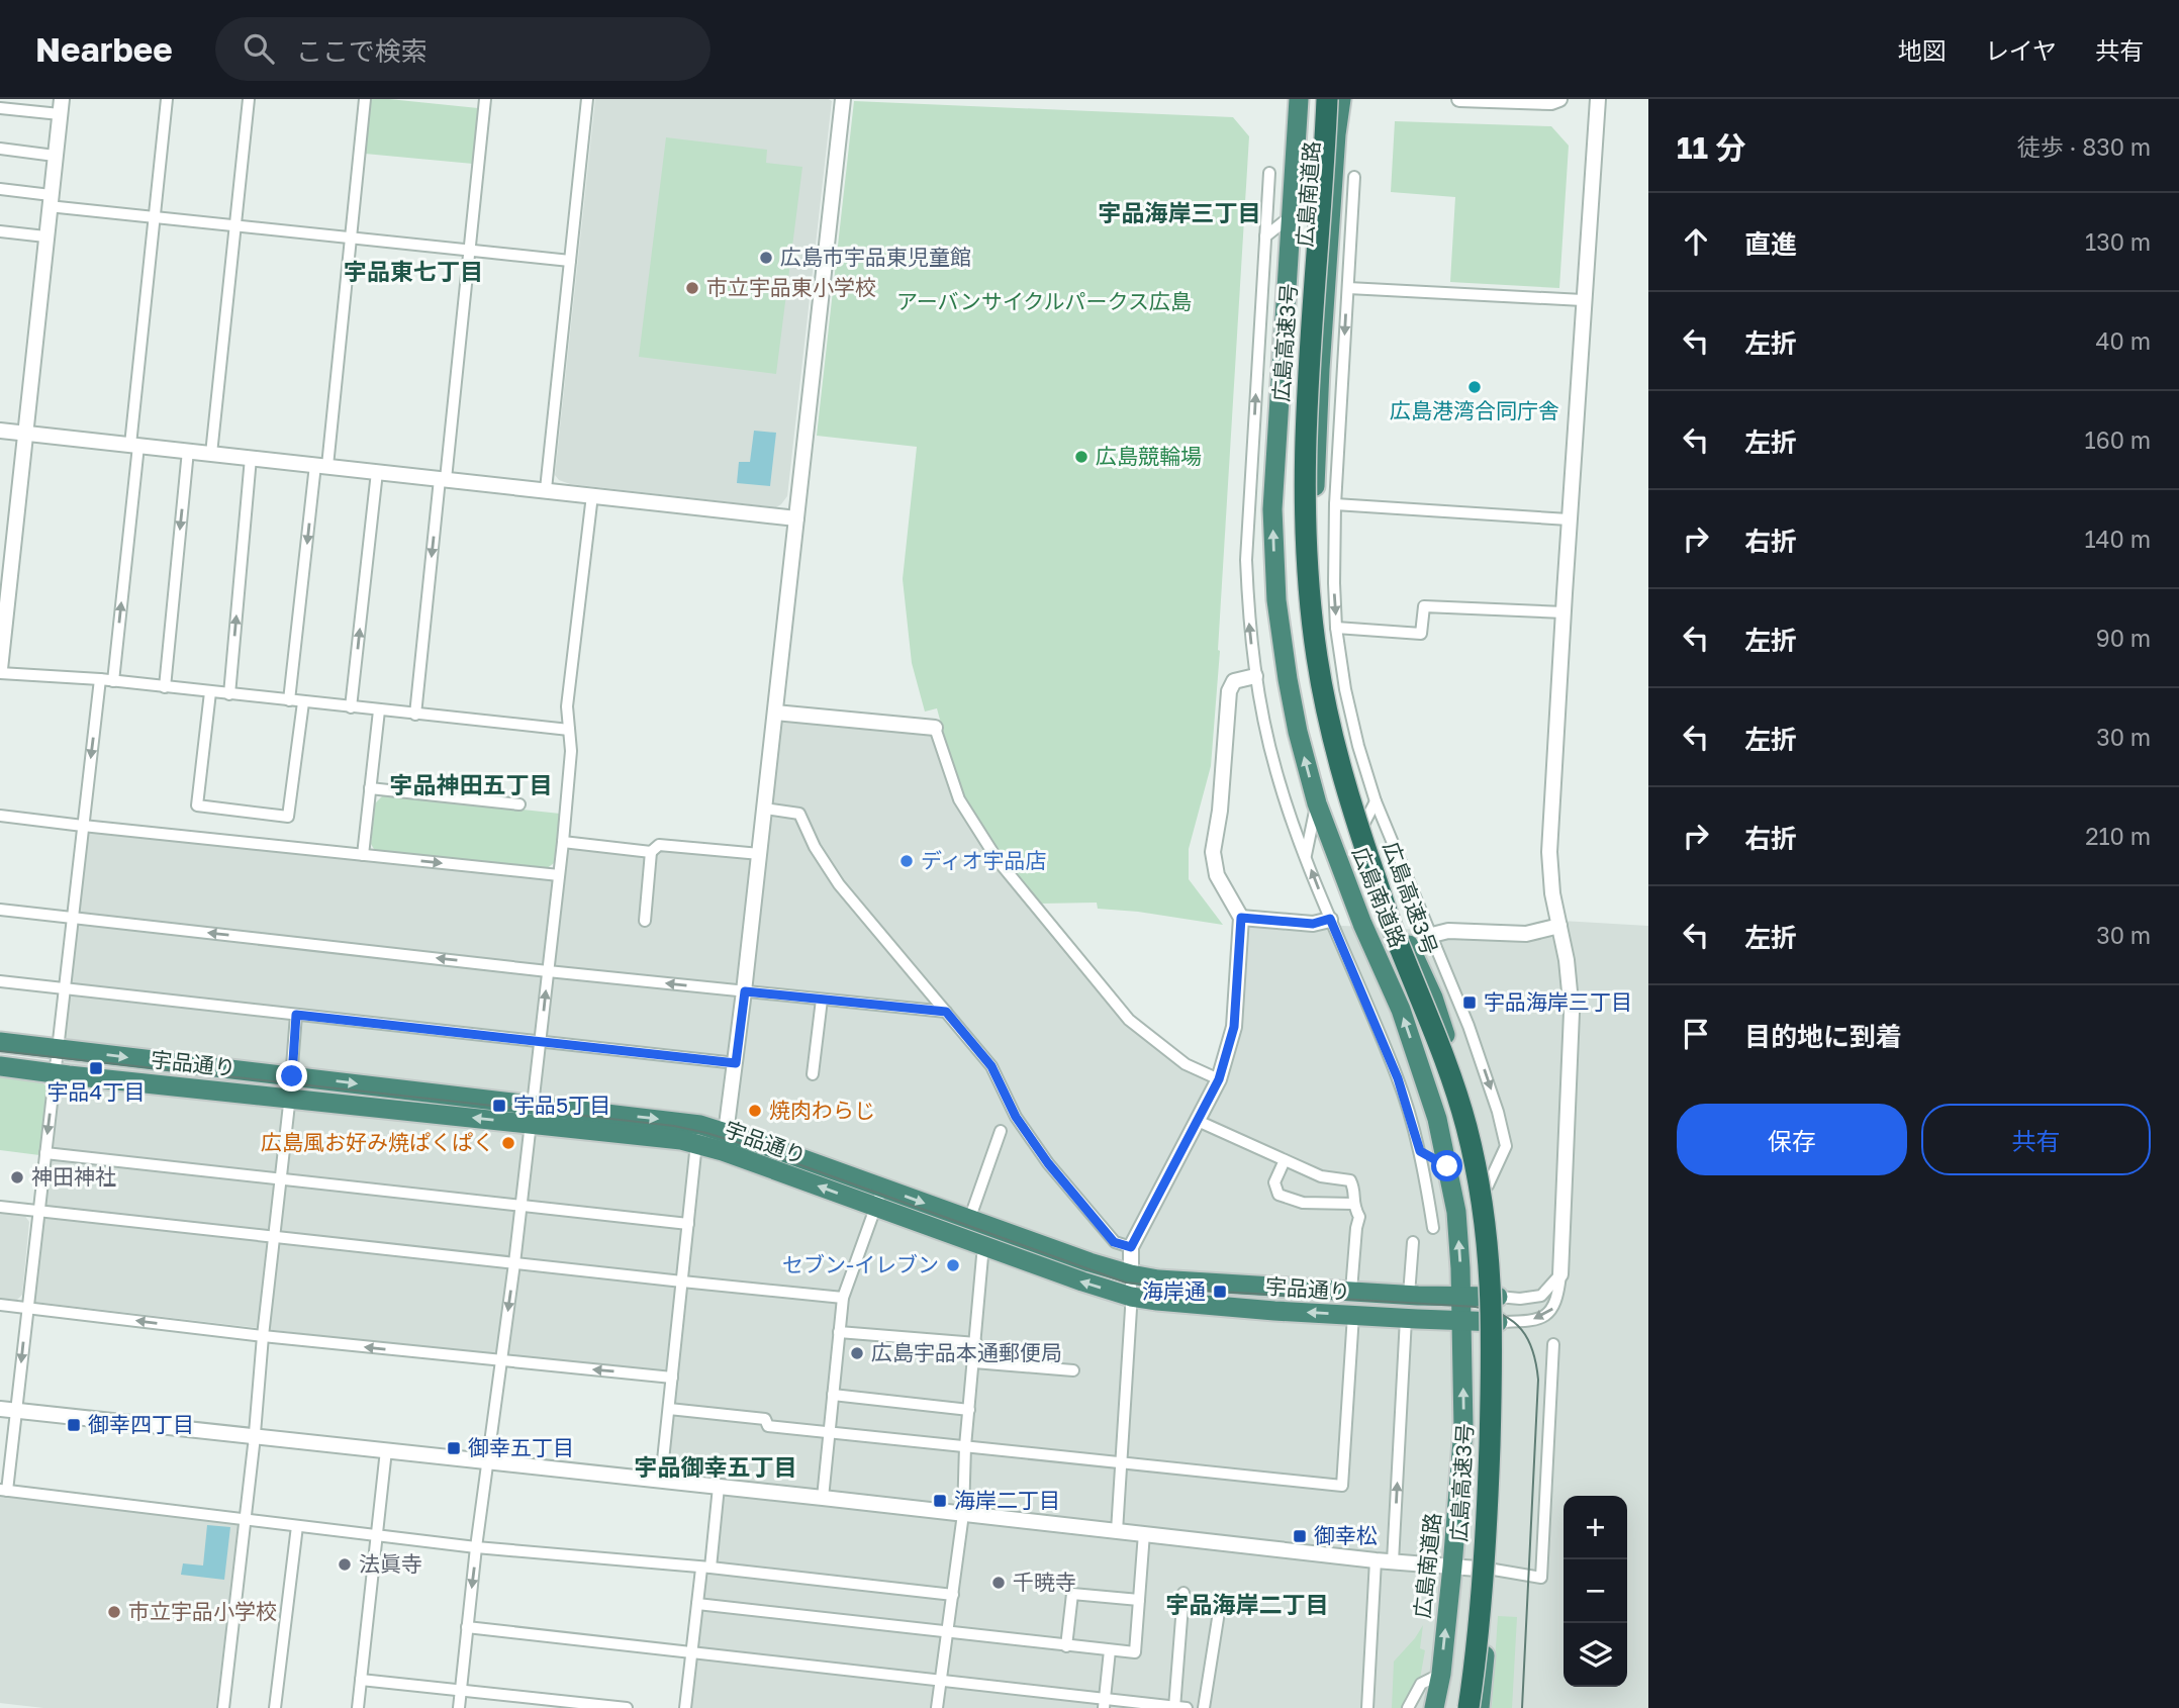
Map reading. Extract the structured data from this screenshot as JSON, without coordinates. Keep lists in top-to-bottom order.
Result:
{
  "streets": {
    "highway": ["広島南道路", "広島高速3号", "宇品通り"]
  },
  "crossings": [
    ["広島南道路", "宇品通り"]
  ],
  "districts": [
    "宇品海岸三丁目",
    "宇品東七丁目",
    "宇品神田五丁目",
    "宇品御幸五丁目",
    "宇品海岸二丁目"
  ],
  "parks": ["アーバンサイクルパークス広島"],
  "places": {
    "other": [
      "広島市宇品東児童館",
      "市立宇品東小学校",
      "広島港湾合同庁舎",
      "広島競輪場",
      "ディオ宇品店",
      "焼肉わらじ",
      "広島風お好み焼ぱくぱく",
      "神田神社",
      "セブン-イレブン",
      "広島宇品本通郵便局",
      "法眞寺",
      "千暁寺",
      "市立宇品小学校"
    ],
    "transit": [
      "宇品海岸三丁目",
      "宇品4丁目",
      "宇品5丁目",
      "海岸通",
      "御幸四丁目",
      "御幸五丁目",
      "海岸二丁目",
      "御幸松"
    ]
  },
  "page": {
    "header": "Nearbee",
    "search": "ここで検索",
    "nav": ["地図", "レイヤ", "共有"],
    "heading": ["11 分", "徒歩 · 830 m"],
    "list": [
      ["直進", "130 m"],
      ["左折", "40 m"],
      ["左折", "160 m"],
      ["右折", "140 m"],
      ["左折", "90 m"],
      ["左折", "30 m"],
      ["右折", "210 m"],
      ["左折", "30 m"],
      "目的地に到着"
    ],
    "buttons": ["保存", "共有"],
    "map_buttons": ["+", "−"]
  }
}
